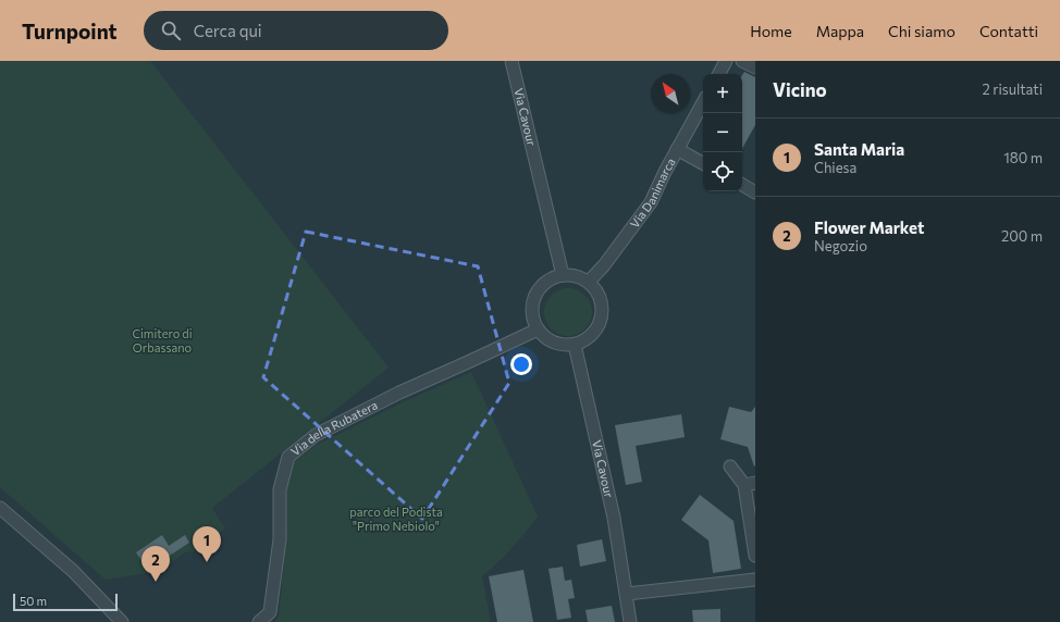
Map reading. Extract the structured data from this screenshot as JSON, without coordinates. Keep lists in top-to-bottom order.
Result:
{
  "streets": {
    "street": ["Via Cavour", "Via Danimarca", "Via della Rubatera"]
  },
  "crossings": [
    ["Via Cavour", "Via Danimarca"],
    ["Via Cavour", "Via della Rubatera"],
    ["Via Danimarca", "Via della Rubatera"]
  ],
  "parks": ["Cimitero di Orbassano", "parco del Podista \"Primo Nebiolo\""],
  "scale_bar": "50 m",
  "north": "top left",
  "page": {
    "header": "Turnpoint",
    "search": "Cerca qui",
    "nav": [
      "Home",
      "Mappa",
      "Chi siamo",
      "Contatti"
    ],
    "heading": ["Vicino", "2 risultati"],
    "map_buttons": ["+", "−"],
    "list": [
      {
        "mark": "1",
        "name": "Santa Maria",
        "note": "Chiesa",
        "value": "180 m"
      },
      {
        "mark": "2",
        "name": "Flower Market",
        "note": "Negozio",
        "value": "200 m"
      }
    ],
    "pins": ["1", "2"],
    "scale": "50 m"
  }
}
